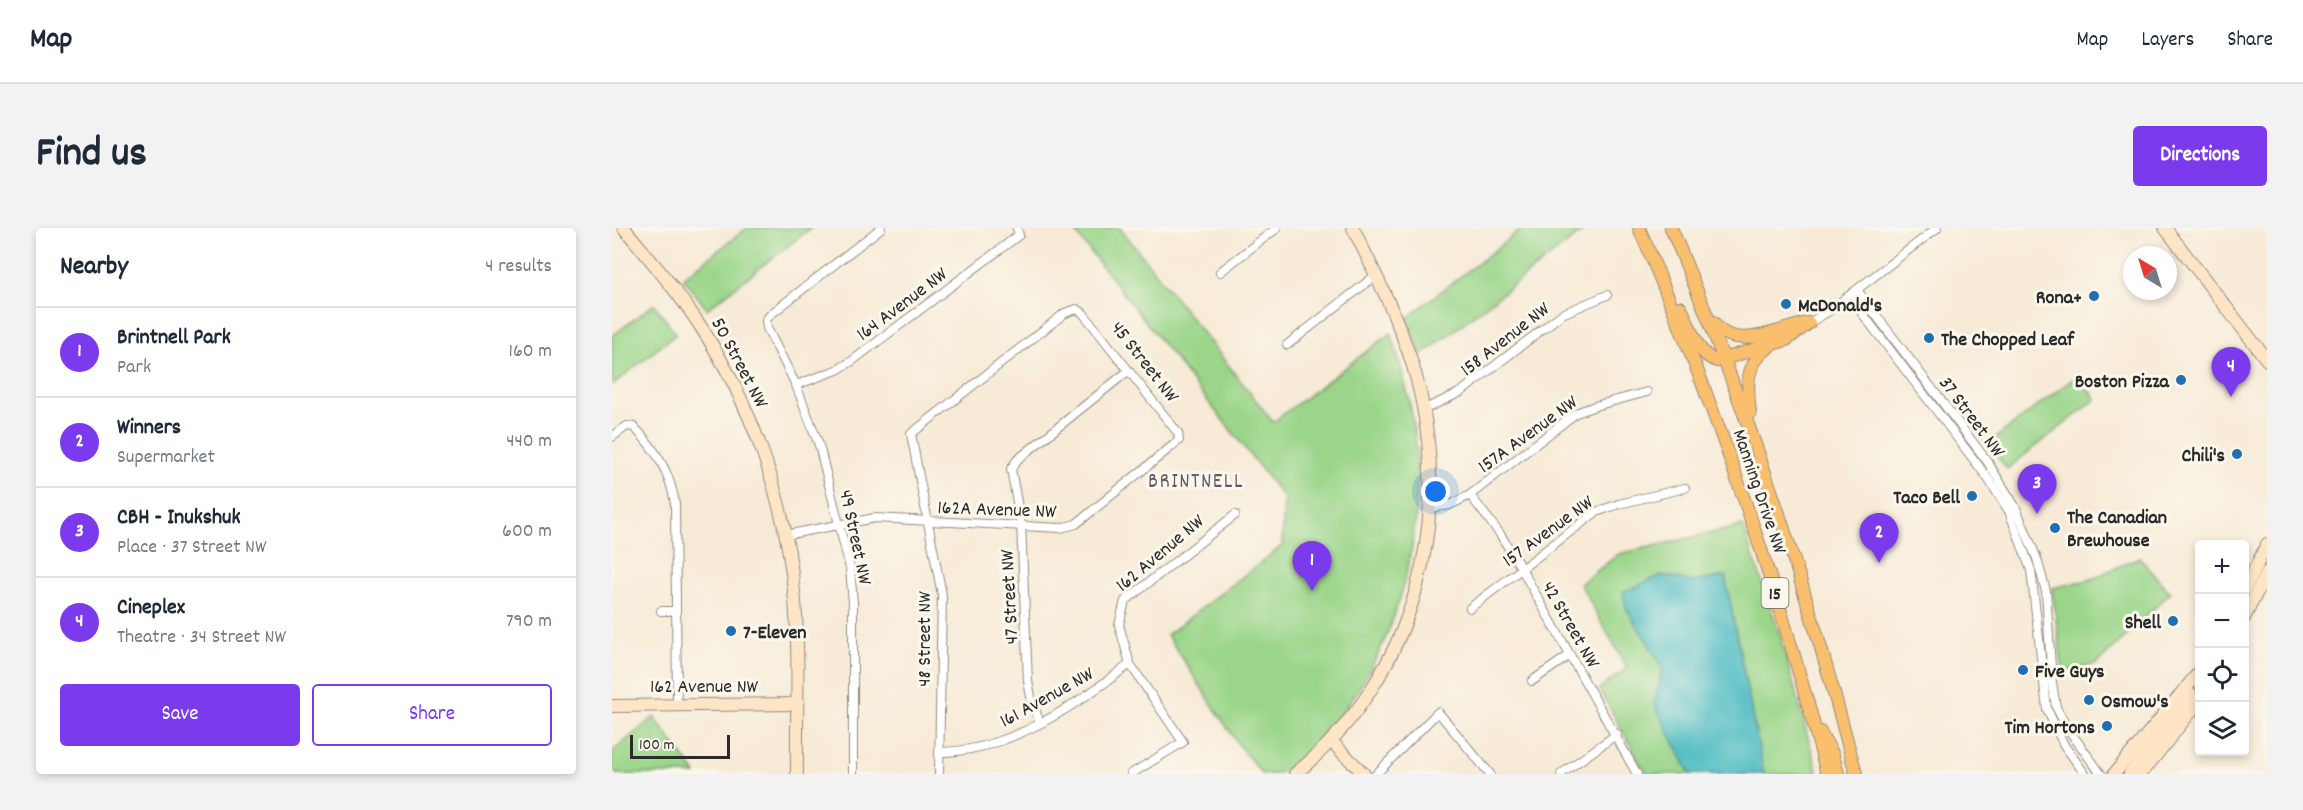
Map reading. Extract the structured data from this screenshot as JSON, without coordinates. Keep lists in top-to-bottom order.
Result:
{
  "streets": {
    "main road": [
      "50 Street NW",
      "Manning Drive NW",
      "162 Avenue NW",
      "15"
    ],
    "street": [
      "164 Avenue NW",
      "158 Avenue NW",
      "45 Street NW",
      "37 Street NW",
      "157A Avenue NW",
      "162A Avenue NW",
      "157 Avenue NW",
      "49 Street NW",
      "47 Street NW",
      "42 Street NW",
      "48 Street NW",
      "161 Avenue NW"
    ]
  },
  "crossings": [
    ["164 Avenue NW", "49 Street NW"],
    ["45 Street NW", "162A Avenue NW"],
    ["45 Street NW", "47 Street NW"],
    ["45 Street NW", "48 Street NW"],
    ["50 Street NW", "162A Avenue NW"],
    ["50 Street NW", "162 Avenue NW"],
    ["157A Avenue NW", "42 Street NW"],
    ["162A Avenue NW", "49 Street NW"],
    ["162A Avenue NW", "47 Street NW"],
    ["162A Avenue NW", "48 Street NW"],
    ["157 Avenue NW", "42 Street NW"],
    ["162 Avenue NW", "161 Avenue NW"],
    ["47 Street NW", "161 Avenue NW"],
    ["48 Street NW", "161 Avenue NW"]
  ],
  "districts": ["BRINTNELL"],
  "places": [
    "Rona+",
    "McDonald's",
    "The Chopped Leaf",
    "Boston Pizza",
    "Chili's",
    "Taco Bell",
    "The Canadian Brewhouse",
    "Shell",
    "7-Eleven",
    "Five Guys",
    "Osmow's",
    "Tim Hortons"
  ],
  "scale_bar": "100 m",
  "north": "top left",
  "page": {
    "header": "Map",
    "nav": ["Map", "Layers", "Share"],
    "title": "Find us",
    "buttons": [
      "Directions",
      ["Save", "Share"]
    ],
    "heading": ["Nearby", "4 results"],
    "list": [
      {
        "mark": "1",
        "name": "Brintnell Park",
        "note": "Park",
        "value": "160 m"
      },
      {
        "mark": "2",
        "name": "Winners",
        "note": "Supermarket",
        "value": "440 m"
      },
      {
        "mark": "3",
        "name": "CBH - Inukshuk",
        "note": "Place · 37 Street NW",
        "value": "600 m"
      },
      {
        "mark": "4",
        "name": "Cineplex",
        "note": "Theatre · 34 Street NW",
        "value": "790 m"
      }
    ],
    "pins": [
      "4",
      "3",
      "2",
      "1"
    ],
    "map_buttons": ["+", "−"],
    "scale": "100 m"
  }
}
